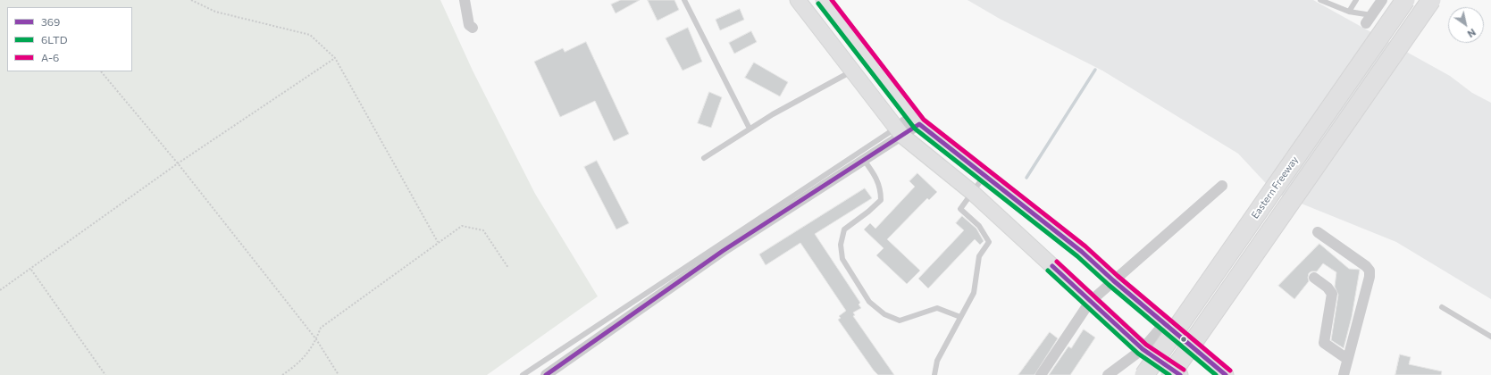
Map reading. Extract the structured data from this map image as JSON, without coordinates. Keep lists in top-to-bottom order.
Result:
{
  "streets": {
    "highway": ["Eastern Freeway"]
  },
  "lines": ["transit line A-6", "transit line 6LTD", "transit line 369"],
  "legend": ["369", "6LTD", "A-6"],
  "north": "bottom right"
}
